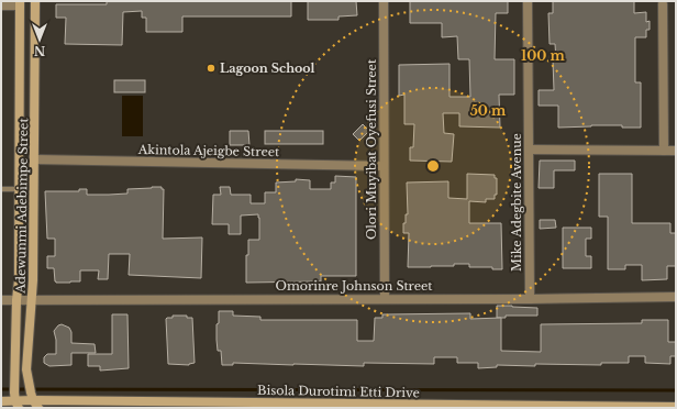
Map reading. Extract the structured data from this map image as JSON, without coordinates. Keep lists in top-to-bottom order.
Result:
{
  "streets": {
    "main road": ["Adewunmi Adebimpe Street", "Bisola Durotimi Etti Drive"],
    "street": [
      "Olori Muyibat Oyefusi Street",
      "Akintola Ajeigbe Street",
      "Mike Adegbite Avenue",
      "Omorinre Johnson Street"
    ]
  },
  "crossings": [
    ["Olori Muyibat Oyefusi Street", "Akintola Ajeigbe Street"],
    ["Olori Muyibat Oyefusi Street", "Omorinre Johnson Street"],
    ["Akintola Ajeigbe Street", "Adewunmi Adebimpe Street"],
    ["Mike Adegbite Avenue", "Omorinre Johnson Street"],
    ["Adewunmi Adebimpe Street", "Omorinre Johnson Street"],
    ["Adewunmi Adebimpe Street", "Bisola Durotimi Etti Drive"]
  ],
  "places": ["Lagoon School"],
  "north": "bottom",
  "rings": ["100 m", "50 m"]
}
